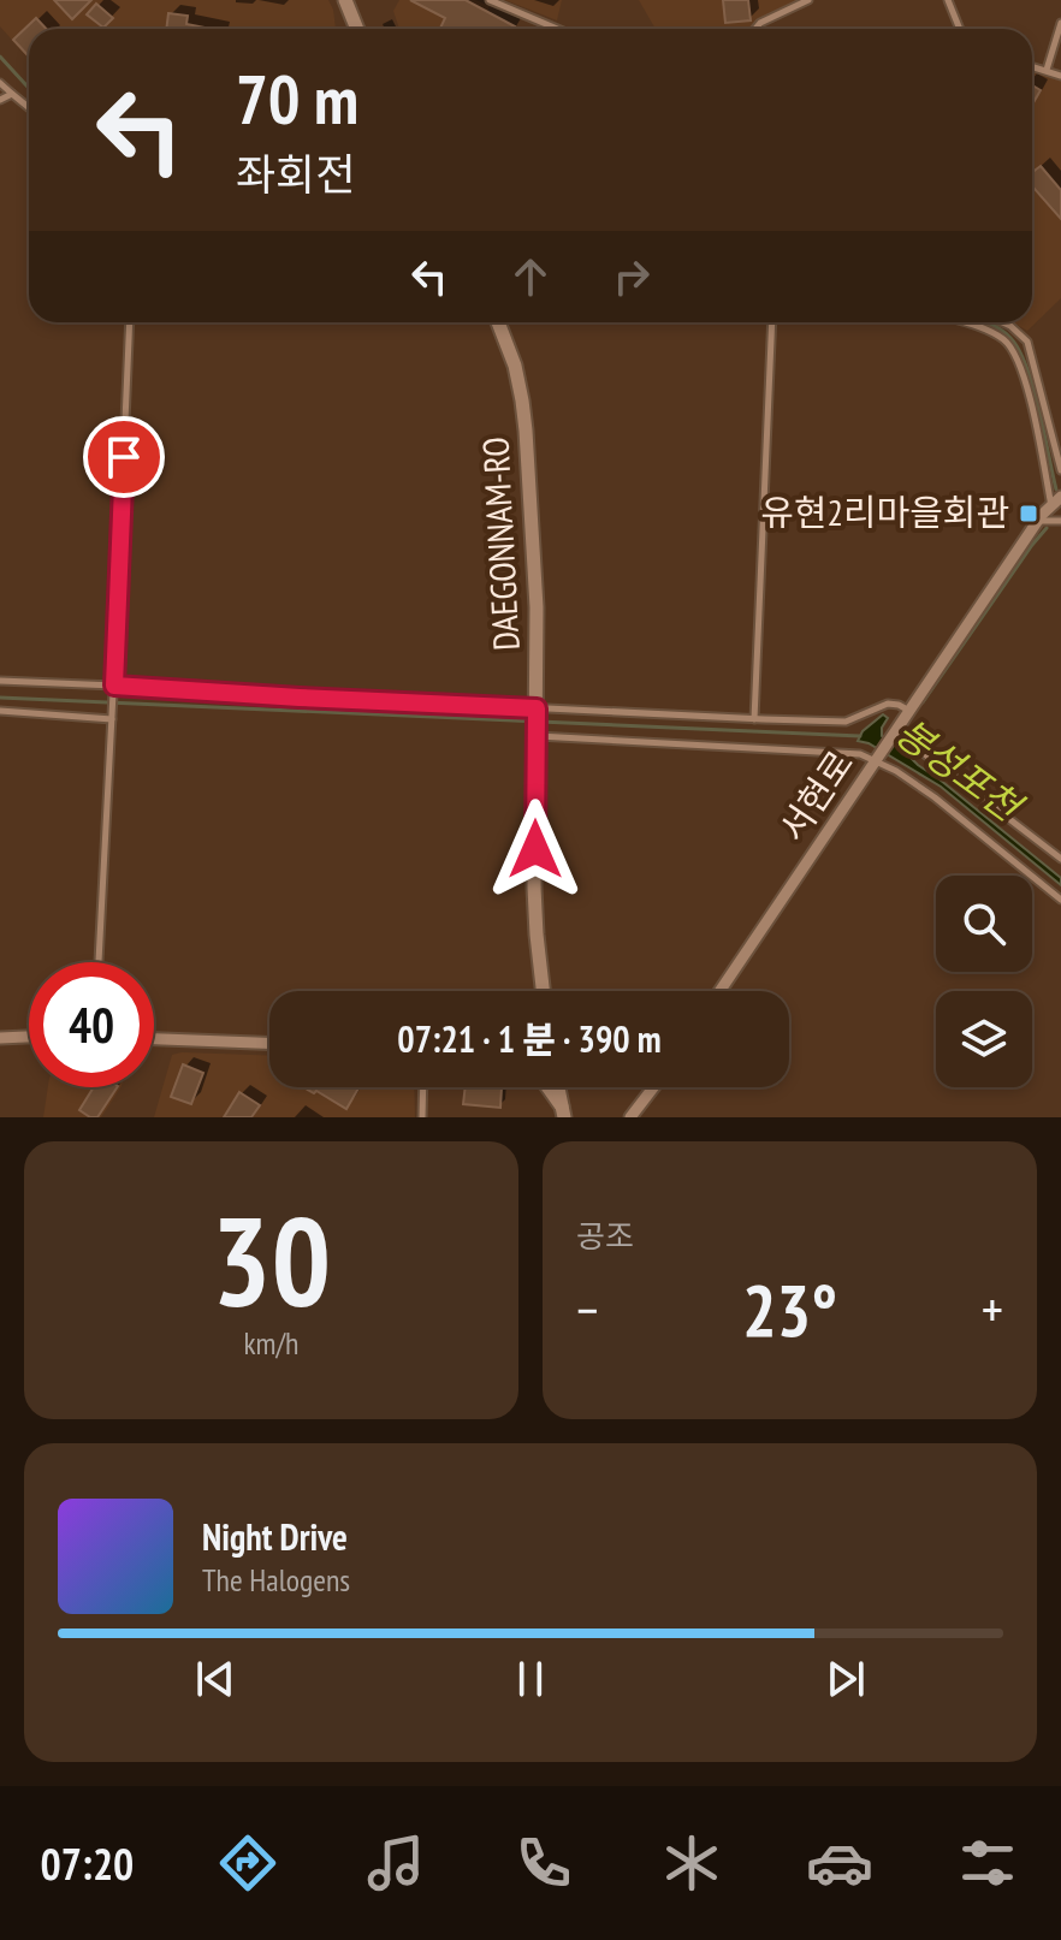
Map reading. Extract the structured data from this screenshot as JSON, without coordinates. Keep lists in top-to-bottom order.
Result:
{
  "streets": {
    "street": ["DAEGONNAM-RO", "서현로"]
  },
  "water": ["봉성포천"],
  "places": {
    "transit": ["유현2리마을회관"]
  },
  "page": {
    "turn": ["70 m", "좌회전"],
    "limit": "40",
    "trip": "07:21 · 1 분 · 390 m",
    "tile": [
      ["30", "km/h"],
      "공조"
    ],
    "heat": ["−", "23°", "+"],
    "song": ["Night Drive", "The Halogens"],
    "tabs": "07:20"
  }
}
